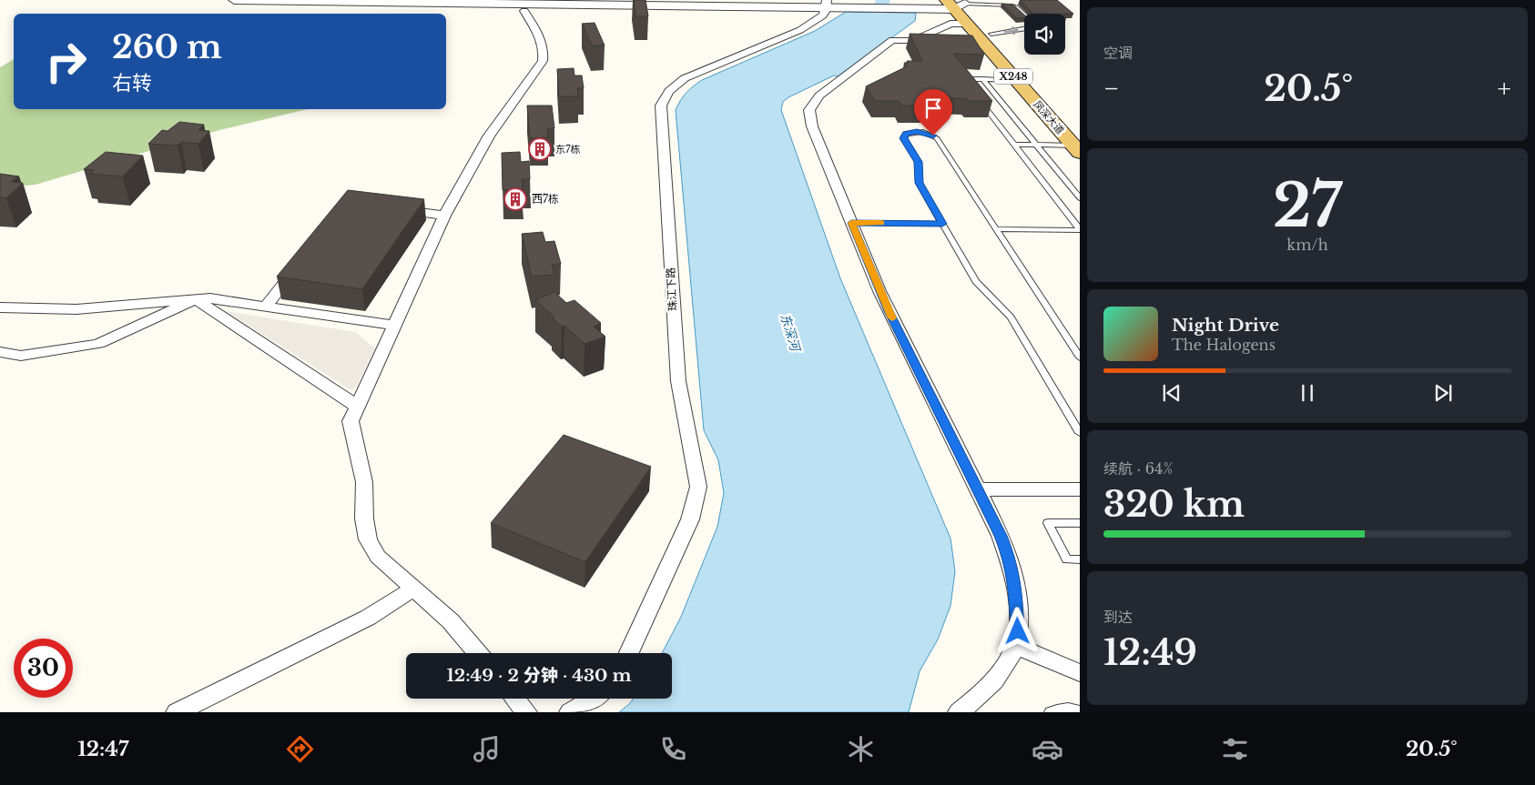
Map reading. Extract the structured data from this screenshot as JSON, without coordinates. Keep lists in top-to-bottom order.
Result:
{
  "streets": {
    "main road": ["X248", "凤深大道"],
    "street": ["珠江下路"]
  },
  "water": ["东深河"],
  "places": {
    "building": ["东7栋", "西7栋"]
  },
  "page": {
    "tile": [
      "空调",
      ["27", "km/h"],
      ["续航 · 64%", "320 km"],
      ["到达", "12:49"]
    ],
    "turn": ["260 m", "右转"],
    "heat": ["−", "20.5°", "+"],
    "song": ["Night Drive", "The Halogens"],
    "limit": "30",
    "trip": "12:49 · 2 分钟 · 430 m",
    "tabs": ["12:47", "20.5°"]
  }
}
